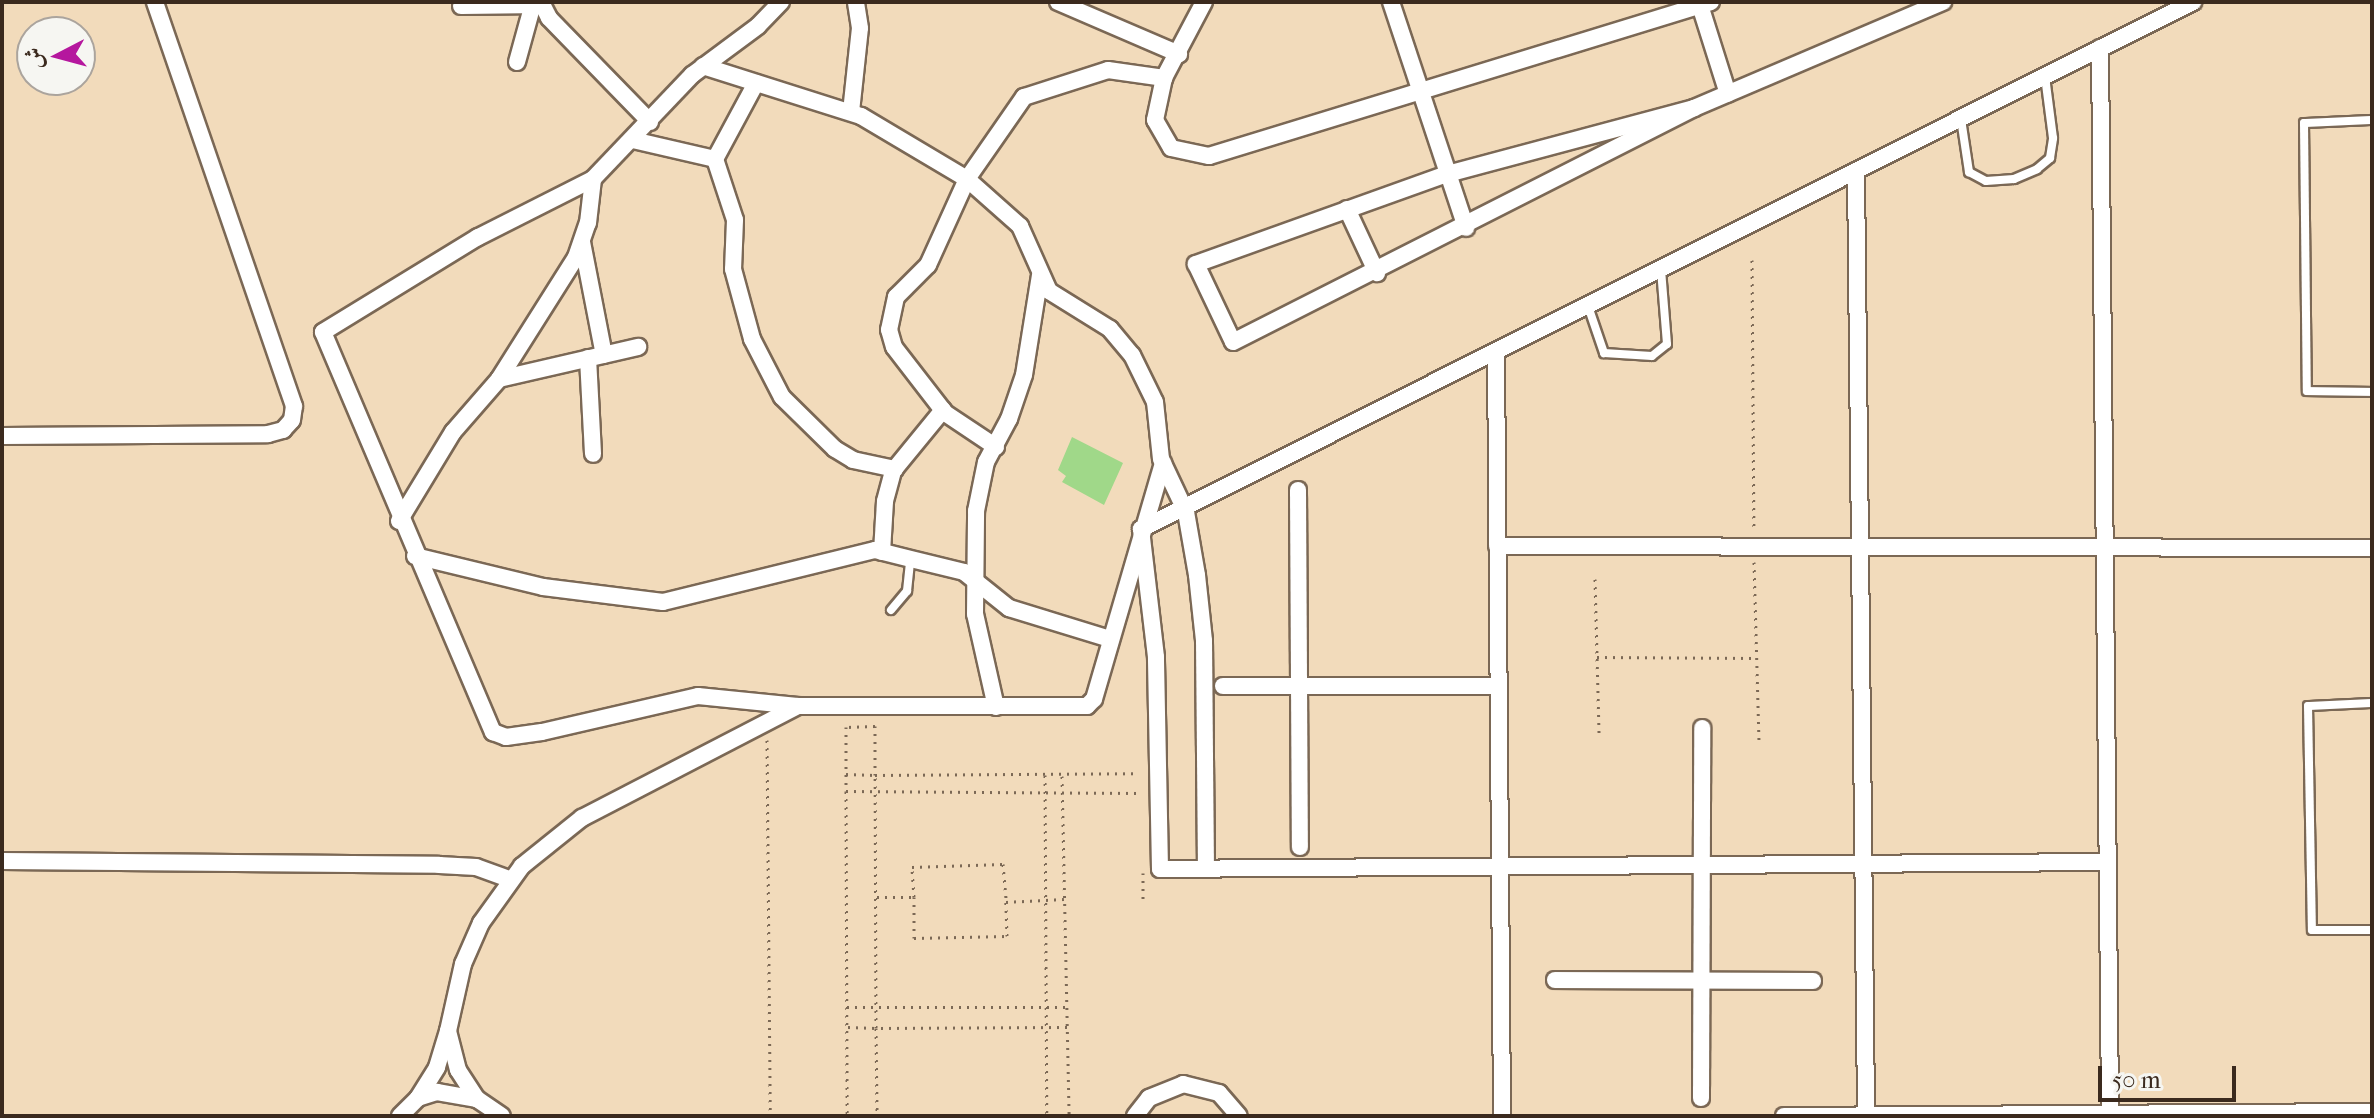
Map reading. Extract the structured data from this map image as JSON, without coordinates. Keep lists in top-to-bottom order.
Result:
{
  "scale_bar": "50 m",
  "north": "left"
}
